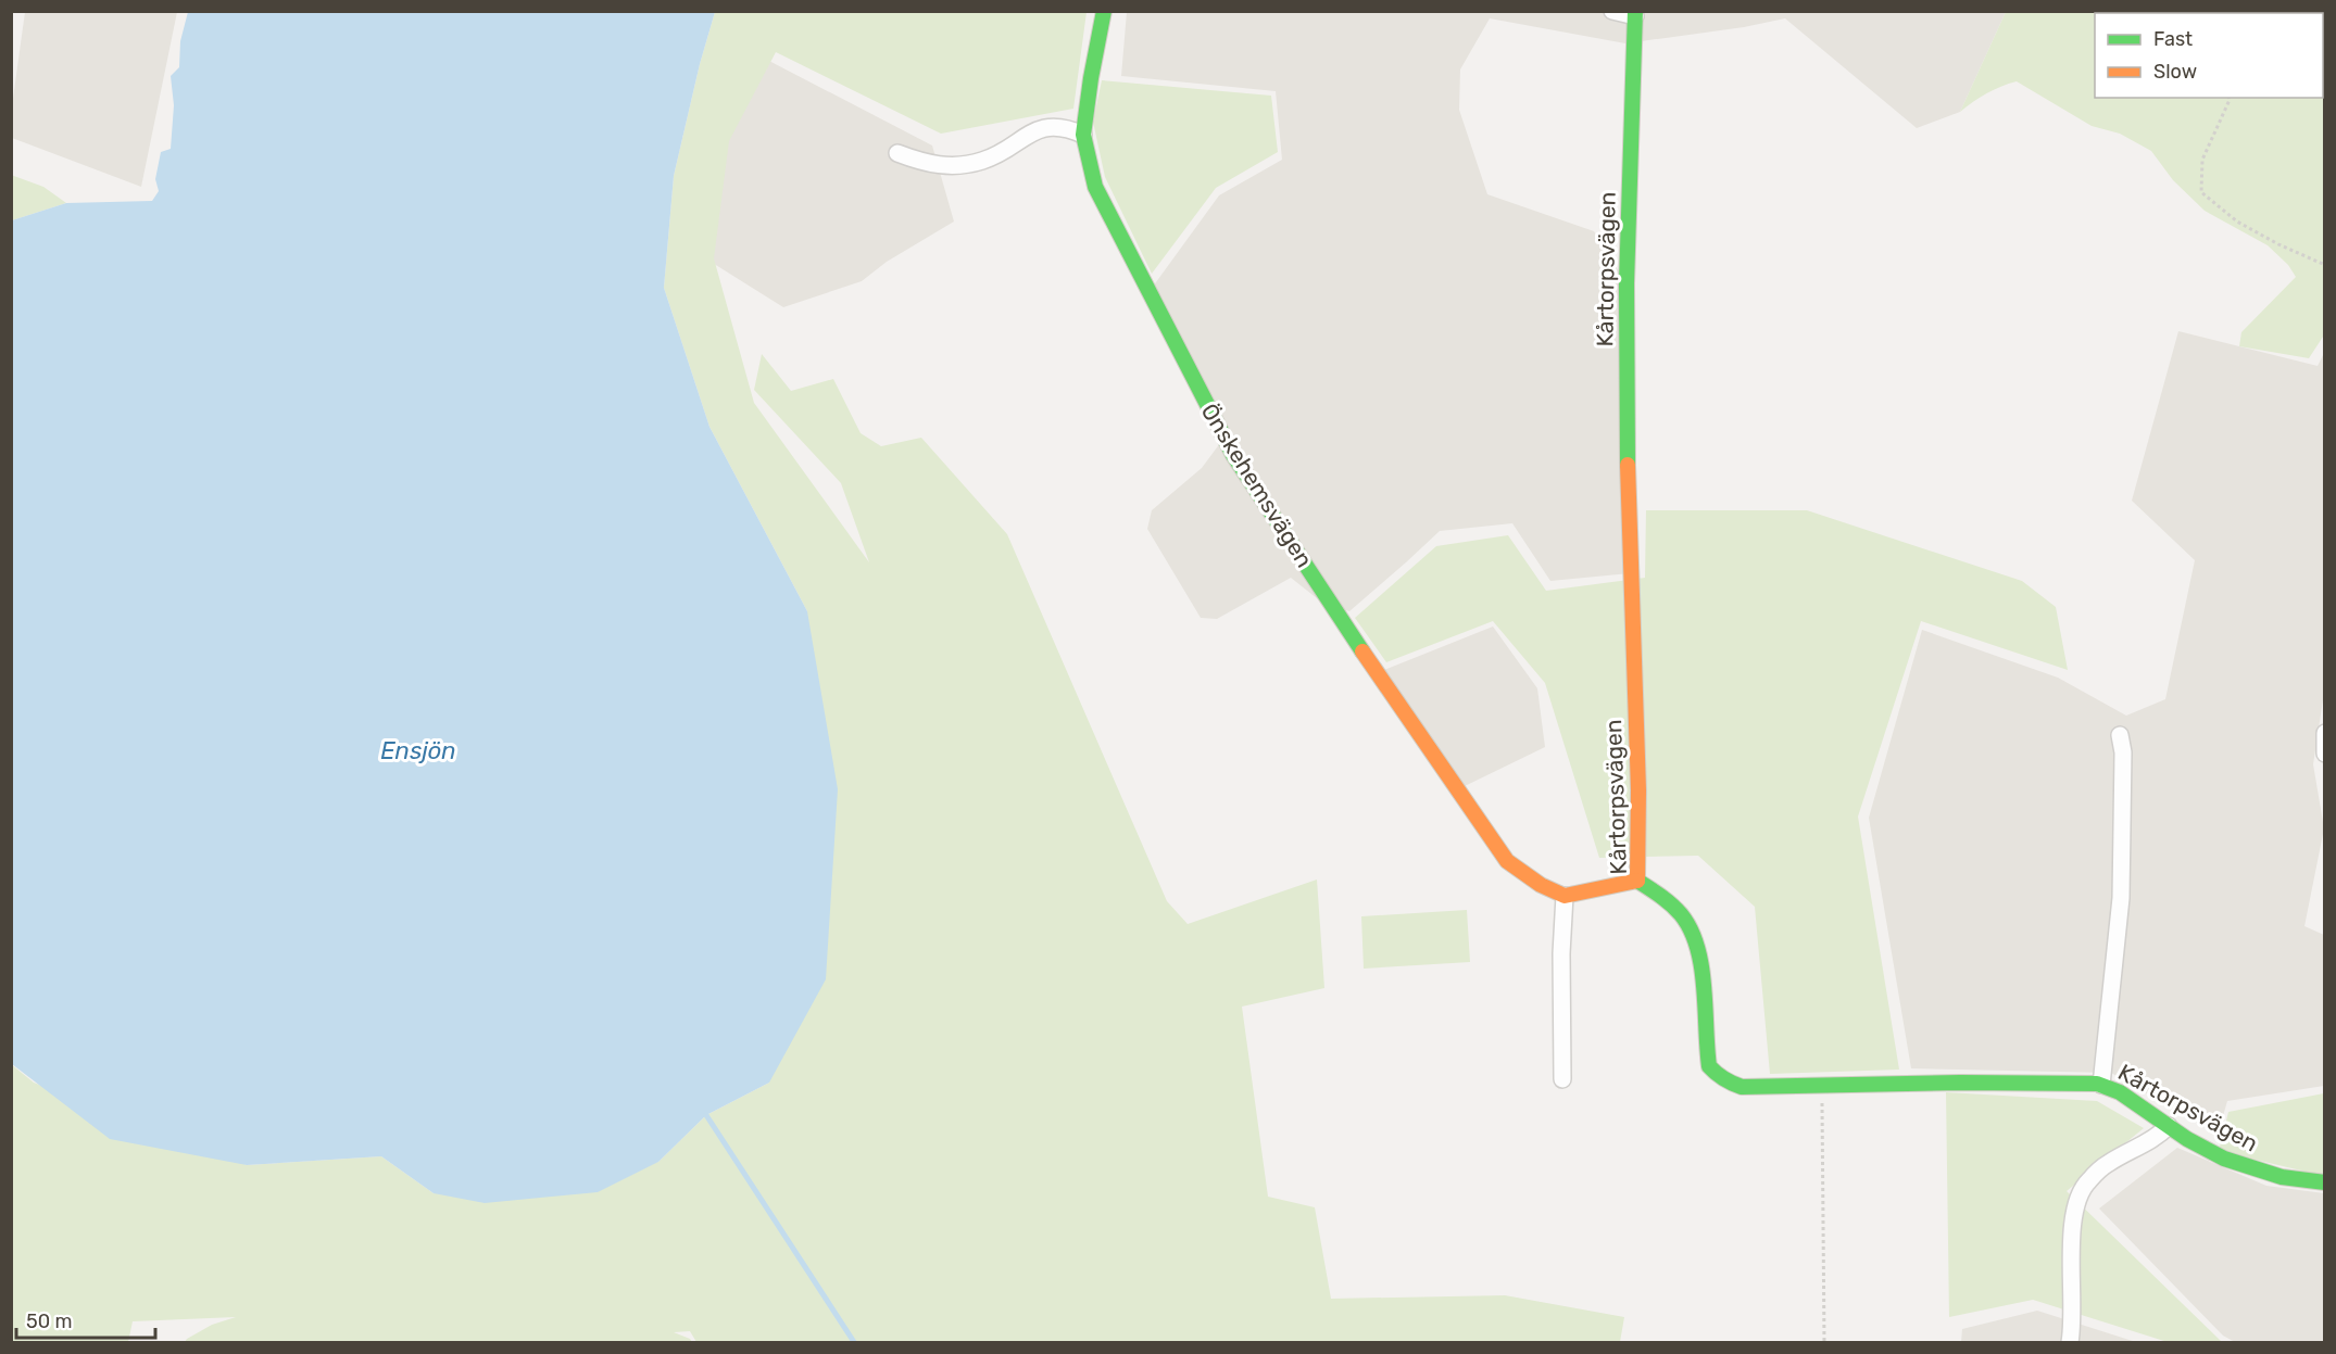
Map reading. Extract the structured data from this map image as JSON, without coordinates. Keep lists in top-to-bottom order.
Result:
{
  "streets": {
    "street": ["Kårtorpsvägen", "Önskehemsvägen"]
  },
  "water": ["Ensjön"],
  "legend": ["Fast", "Slow"],
  "scale_bar": "50 m"
}
